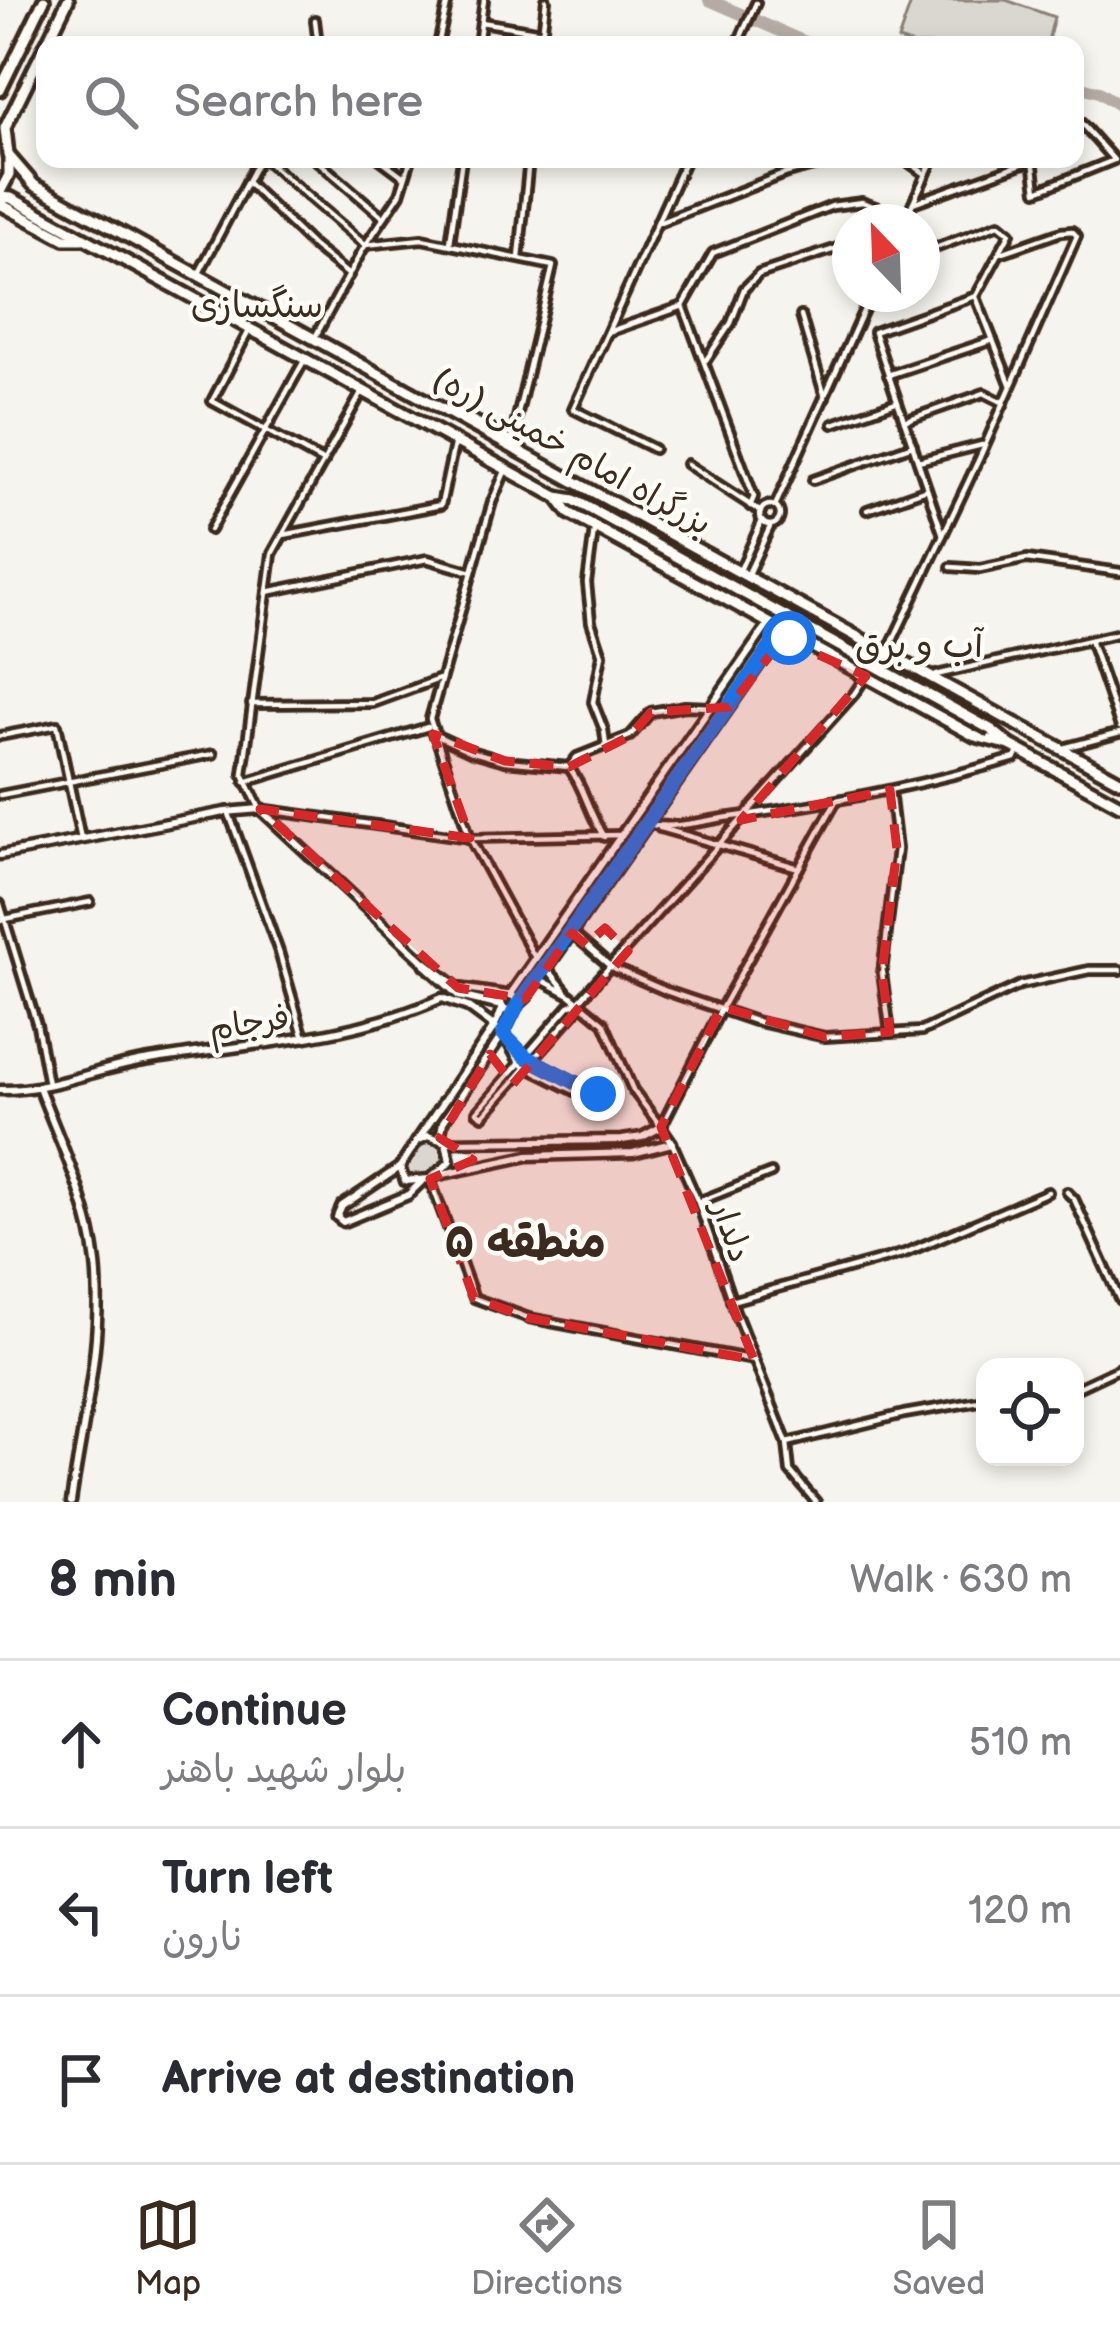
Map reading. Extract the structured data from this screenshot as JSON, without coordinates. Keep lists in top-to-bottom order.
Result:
{
  "streets": {
    "highway": ["بزرگراه امام خمینی (ره)"],
    "street": ["فرجام", "دلدار"]
  },
  "districts": ["سنگسازی", "آب و برق", "منطقه ۵"],
  "north": "top left",
  "page": {
    "search": "Search here",
    "heading": ["8 min", "Walk · 630 m"],
    "list": [
      ["Continue", "بلوار شهید باهنر", "510 m"],
      ["Turn left", "نارون", "120 m"],
      "Arrive at destination"
    ],
    "nav": ["Map", "Directions", "Saved"]
  }
}
